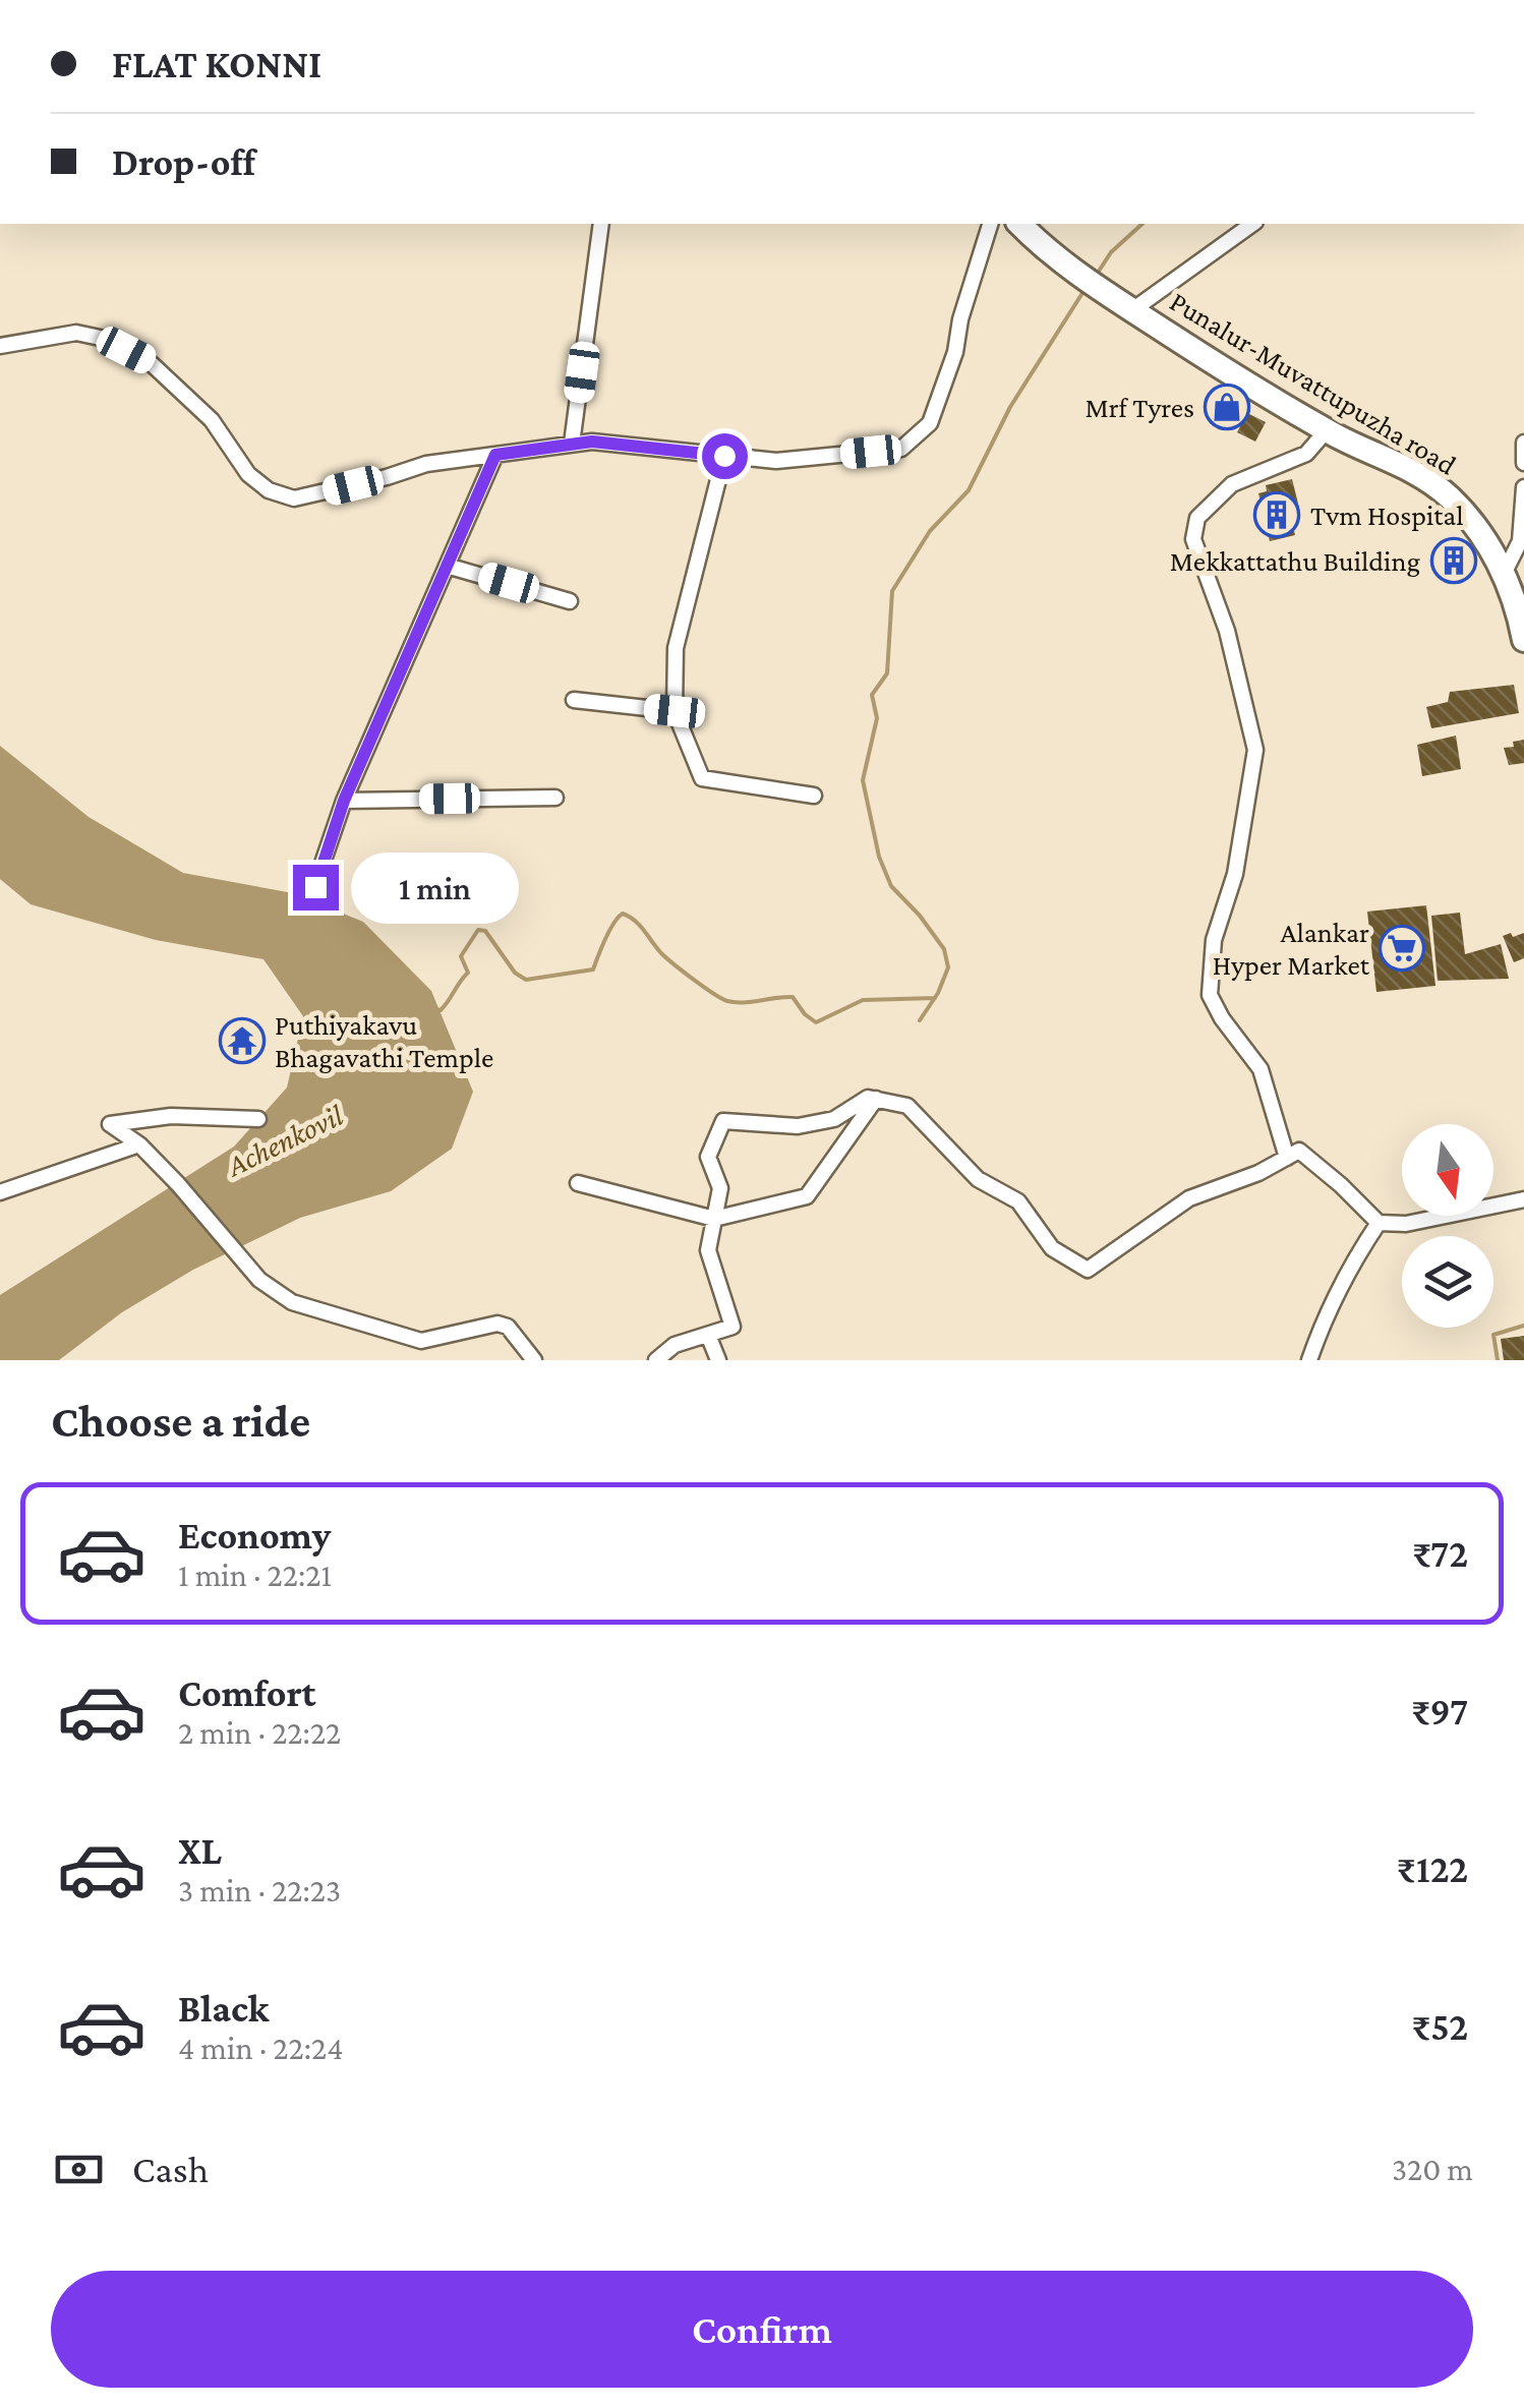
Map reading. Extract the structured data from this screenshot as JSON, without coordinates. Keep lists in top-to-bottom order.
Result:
{
  "streets": {
    "main road": ["Punalur-Muvattupuzha road"]
  },
  "water": ["Achenkovil"],
  "places": {
    "shop": ["Mrf Tyres"],
    "building": ["Tvm Hospital", "Mekkattathu Building"],
    "supermarket": ["Alankar Hyper Market"],
    "temple": ["Puthiyakavu Bhagavathi Temple"]
  },
  "north": "bottom",
  "page": {
    "banner": ["FLAT KONNI", "Drop-off"],
    "bubble": "1 min",
    "heading": "Choose a ride",
    "list": [
      {
        "name": "Economy",
        "note": "1 min · 22:21",
        "value": "₹72"
      },
      {
        "name": "Comfort",
        "note": "2 min · 22:22",
        "value": "₹97"
      },
      {
        "name": "XL",
        "note": "3 min · 22:23",
        "value": "₹122"
      },
      {
        "name": "Black",
        "note": "4 min · 22:24",
        "value": "₹52"
      }
    ],
    "pay": ["Cash", "320 m"],
    "buttons": "Confirm"
  }
}
